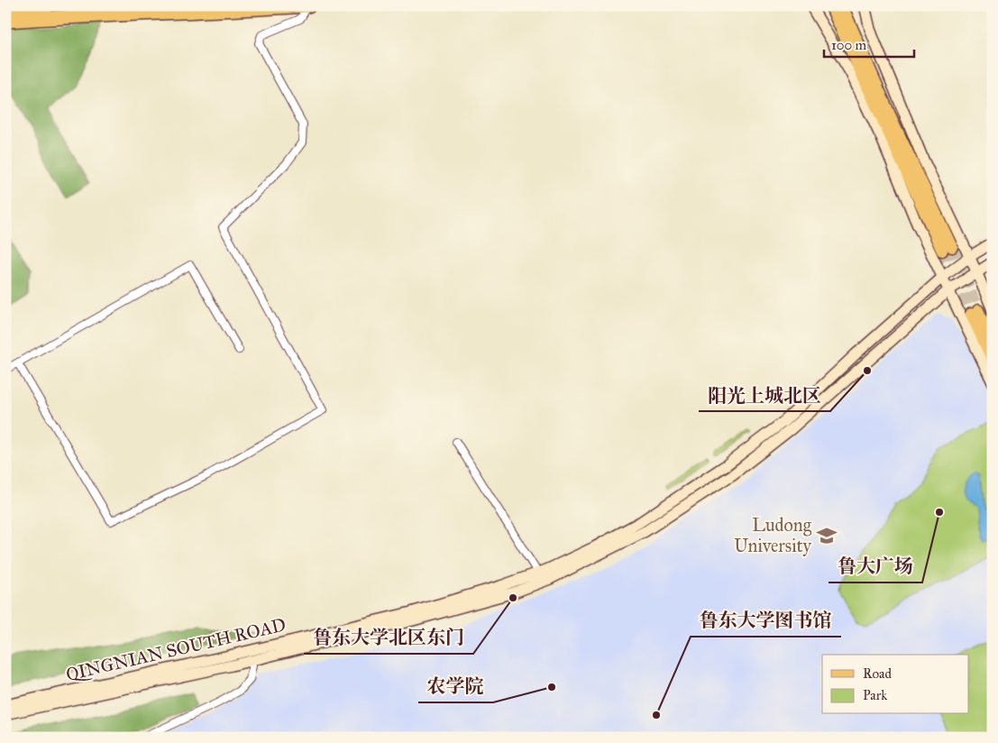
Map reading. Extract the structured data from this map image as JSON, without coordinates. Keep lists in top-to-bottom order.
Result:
{
  "streets": {
    "main road": ["QINGNIAN SOUTH ROAD"]
  },
  "places": {
    "other": [
      "阳光上城北区",
      "鲁大广场",
      "鲁东大学北区东门",
      "农学院",
      "鲁东大学图书馆"
    ],
    "school or university": ["Ludong University"]
  },
  "legend": ["Road", "Park"],
  "scale_bar": "100 m"
}
